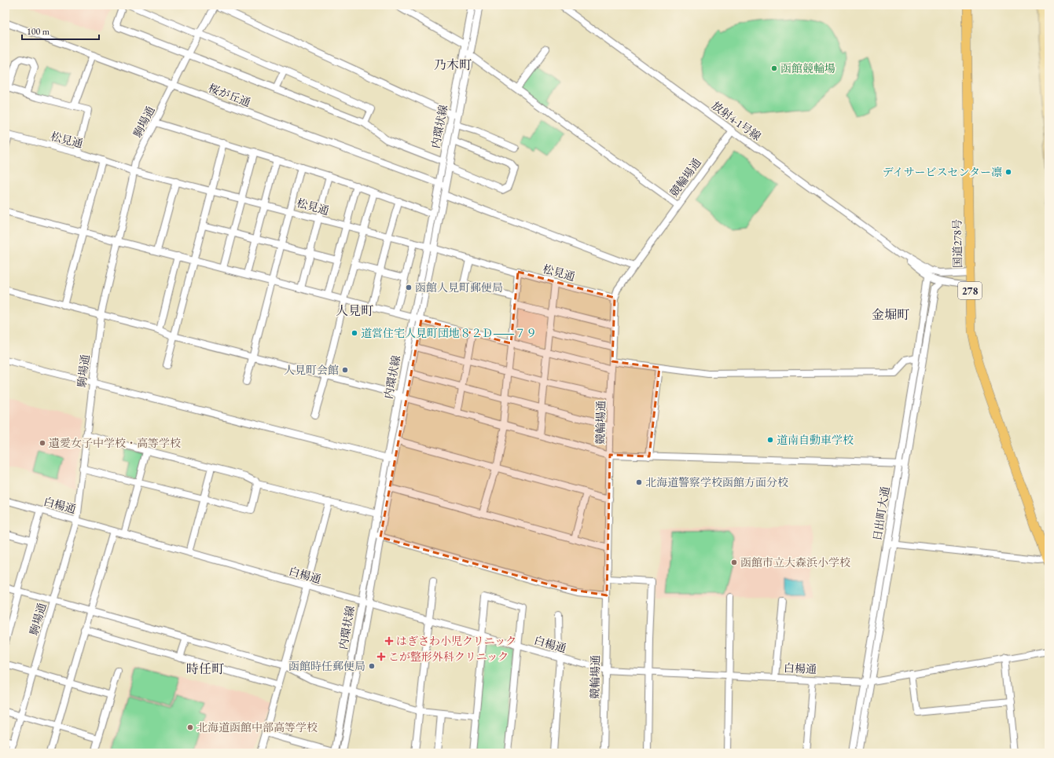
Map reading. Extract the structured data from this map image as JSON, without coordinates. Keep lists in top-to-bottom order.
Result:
{
  "streets": {
    "highway": ["国道278号", "278"],
    "street": [
      "桜が丘通",
      "放射4-1号線",
      "駒場通",
      "内環状線",
      "松見通",
      "競輪場通",
      "白楊通",
      "日出町大通"
    ]
  },
  "crossings": [
    ["桜が丘通", "駒場通"],
    ["桜が丘通", "内環状線"],
    ["放射4-1号線", "競輪場通"],
    ["放射4-1号線", "国道278号"],
    ["放射4-1号線", "日出町大通"],
    ["駒場通", "松見通"],
    ["駒場通", "白楊通"],
    ["内環状線", "松見通"],
    ["内環状線", "白楊通"],
    ["松見通", "競輪場通"],
    ["競輪場通", "白楊通"],
    ["白楊通", "日出町大通"]
  ],
  "districts": [
    "乃木町",
    "人見町",
    "金堀町",
    "時任町"
  ],
  "places": {
    "other": [
      "函館競輪場",
      "デイサービスセンター凛",
      "函館人見町郵便局",
      "道営住宅人見町団地８２Ｄ―７９",
      "人見町会館",
      "道南自動車学校",
      "遺愛女子中学校・高等学校",
      "北海道警察学校函館方面分校",
      "函館市立大森浜小学校",
      "函館時任郵便局",
      "北海道函館中部高等学校"
    ],
    "health": ["はぎさわ小児クリニック", "こが整形外科クリニック"]
  },
  "scale_bar": "100 m"
}
